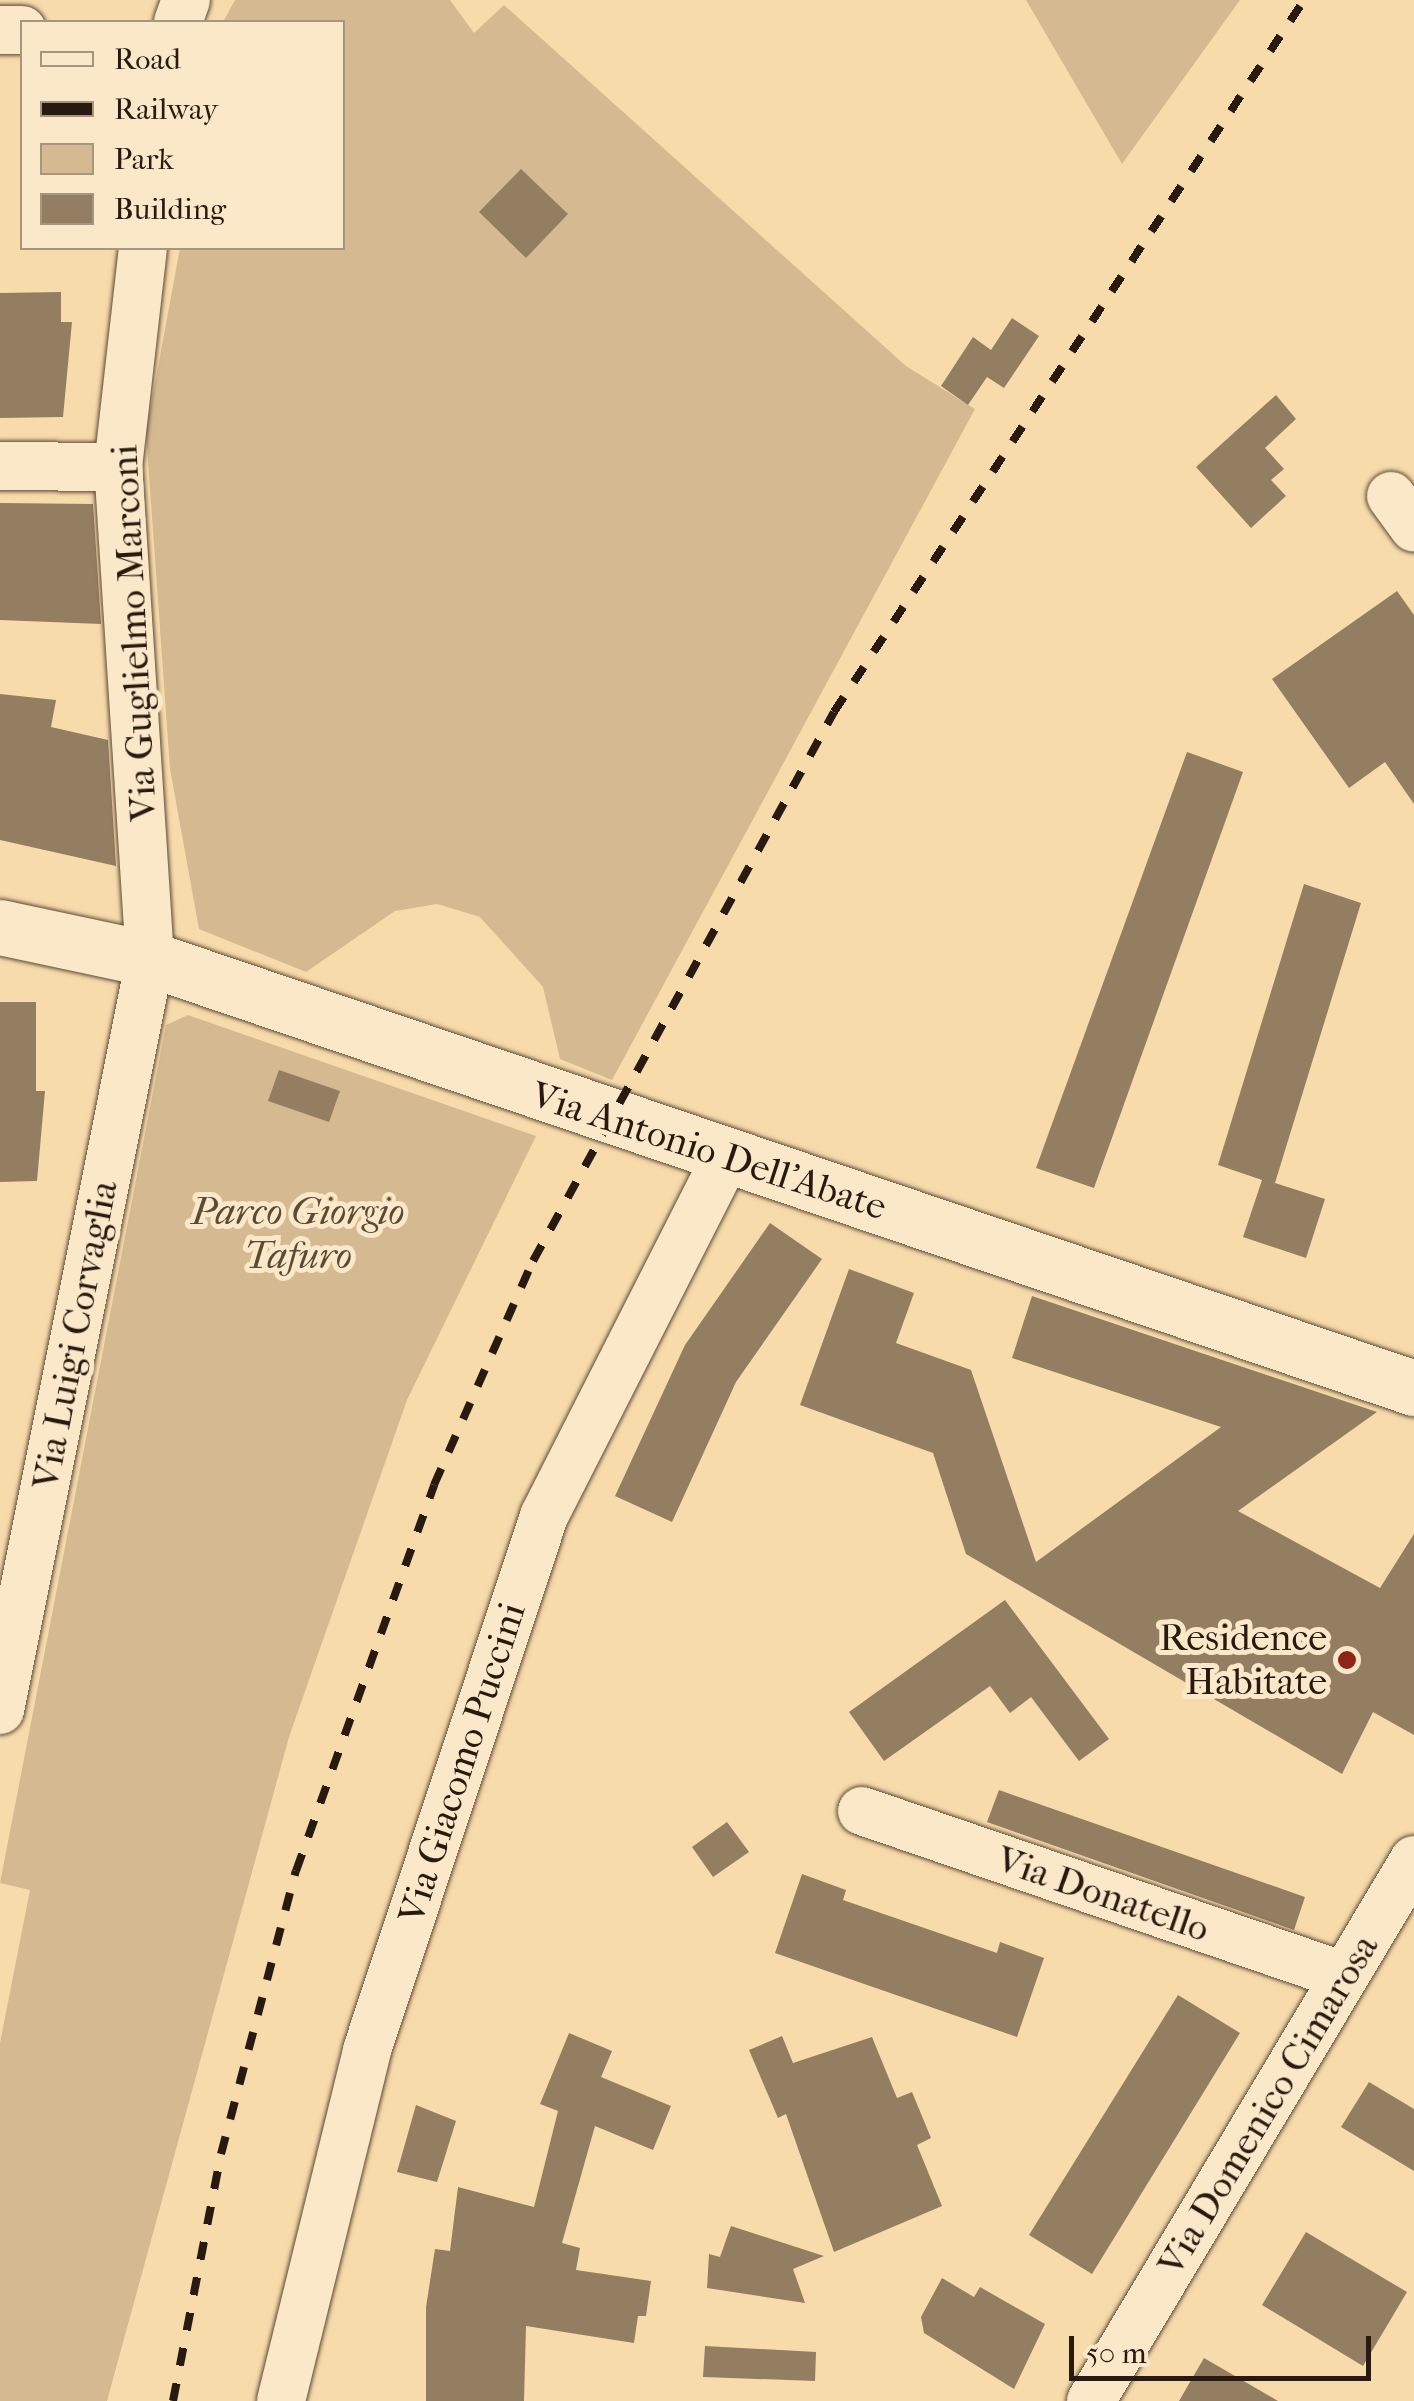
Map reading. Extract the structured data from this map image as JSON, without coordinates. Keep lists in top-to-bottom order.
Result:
{
  "streets": {
    "main road": ["Via Antonio Dell'Abate"],
    "street": [
      "Via Guglielmo Marconi",
      "Via Luigi Corvaglia",
      "Via Giacomo Puccini",
      "Via Donatello",
      "Via Domenico Cimarosa"
    ]
  },
  "crossings": [
    ["Via Guglielmo Marconi", "Via Antonio Dell'Abate"],
    ["Via Guglielmo Marconi", "Via Luigi Corvaglia"],
    ["Via Antonio Dell'Abate", "Via Luigi Corvaglia"],
    ["Via Antonio Dell'Abate", "Via Giacomo Puccini"],
    ["Via Donatello", "Via Domenico Cimarosa"]
  ],
  "parks": ["Parco Giorgio Tafuro"],
  "places": ["Residence Habitate"],
  "legend": [
    "Road",
    "Railway",
    "Park",
    "Building"
  ],
  "scale_bar": "50 m"
}
